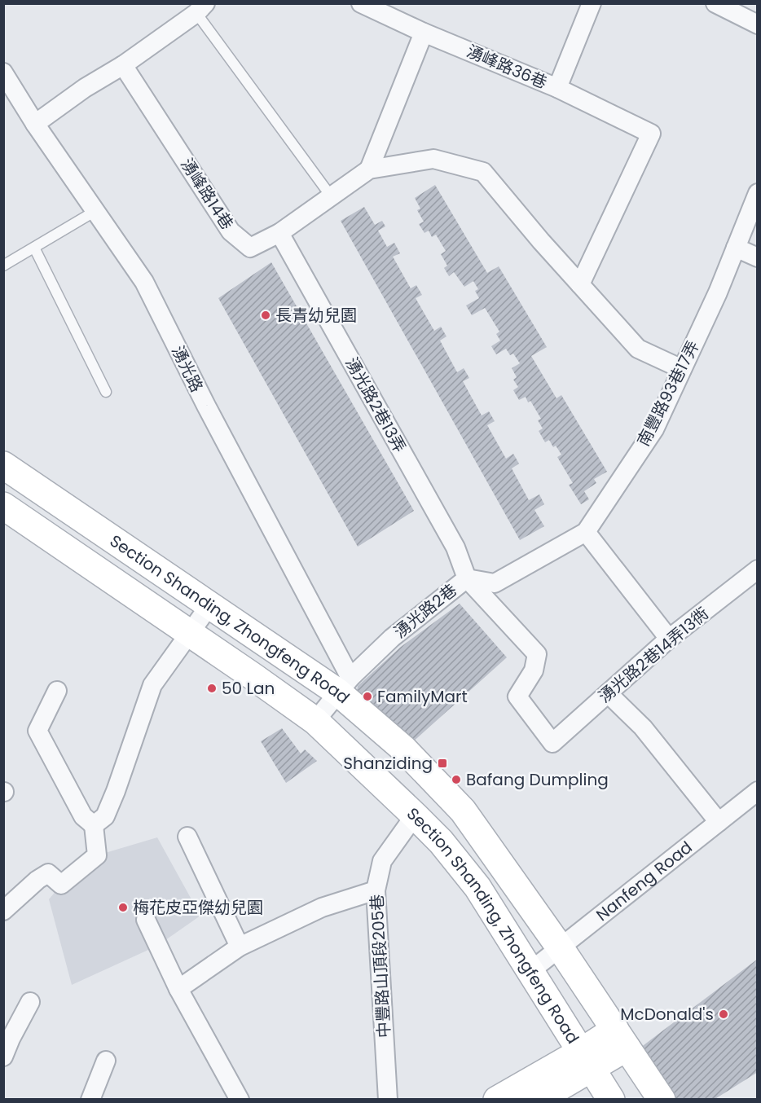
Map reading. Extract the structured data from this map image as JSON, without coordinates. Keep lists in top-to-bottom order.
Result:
{
  "streets": {
    "main road": ["Section Shanding, Zhongfeng Road"],
    "street": [
      "湧峰路36巷",
      "湧峰路14巷",
      "湧光路",
      "南豐路93巷17弄",
      "湧光路2巷13弄",
      "湧光路2巷",
      "湧光路2巷14弄13衖",
      "Nanfeng Road",
      "中豐路山頂段205巷"
    ]
  },
  "crossings": [
    ["湧峰路14巷", "湧光路2巷13弄"],
    ["湧光路", "湧光路2巷"],
    ["湧光路", "Section Shanding, Zhongfeng Road"],
    ["南豐路93巷17弄", "湧光路2巷"],
    ["湧光路2巷13弄", "湧光路2巷"],
    ["湧光路2巷13弄", "湧光路2巷14弄13衖"],
    ["湧光路2巷", "Section Shanding, Zhongfeng Road"],
    ["湧光路2巷", "湧光路2巷14弄13衖"],
    ["Section Shanding, Zhongfeng Road", "Nanfeng Road"],
    ["Section Shanding, Zhongfeng Road", "中豐路山頂段205巷"]
  ],
  "places": {
    "other": [
      "長青幼兒園",
      "50 Lan",
      "FamilyMart",
      "Bafang Dumpling",
      "梅花皮亞傑幼兒園",
      "McDonald's"
    ],
    "transit": ["Shanziding"]
  }
}
